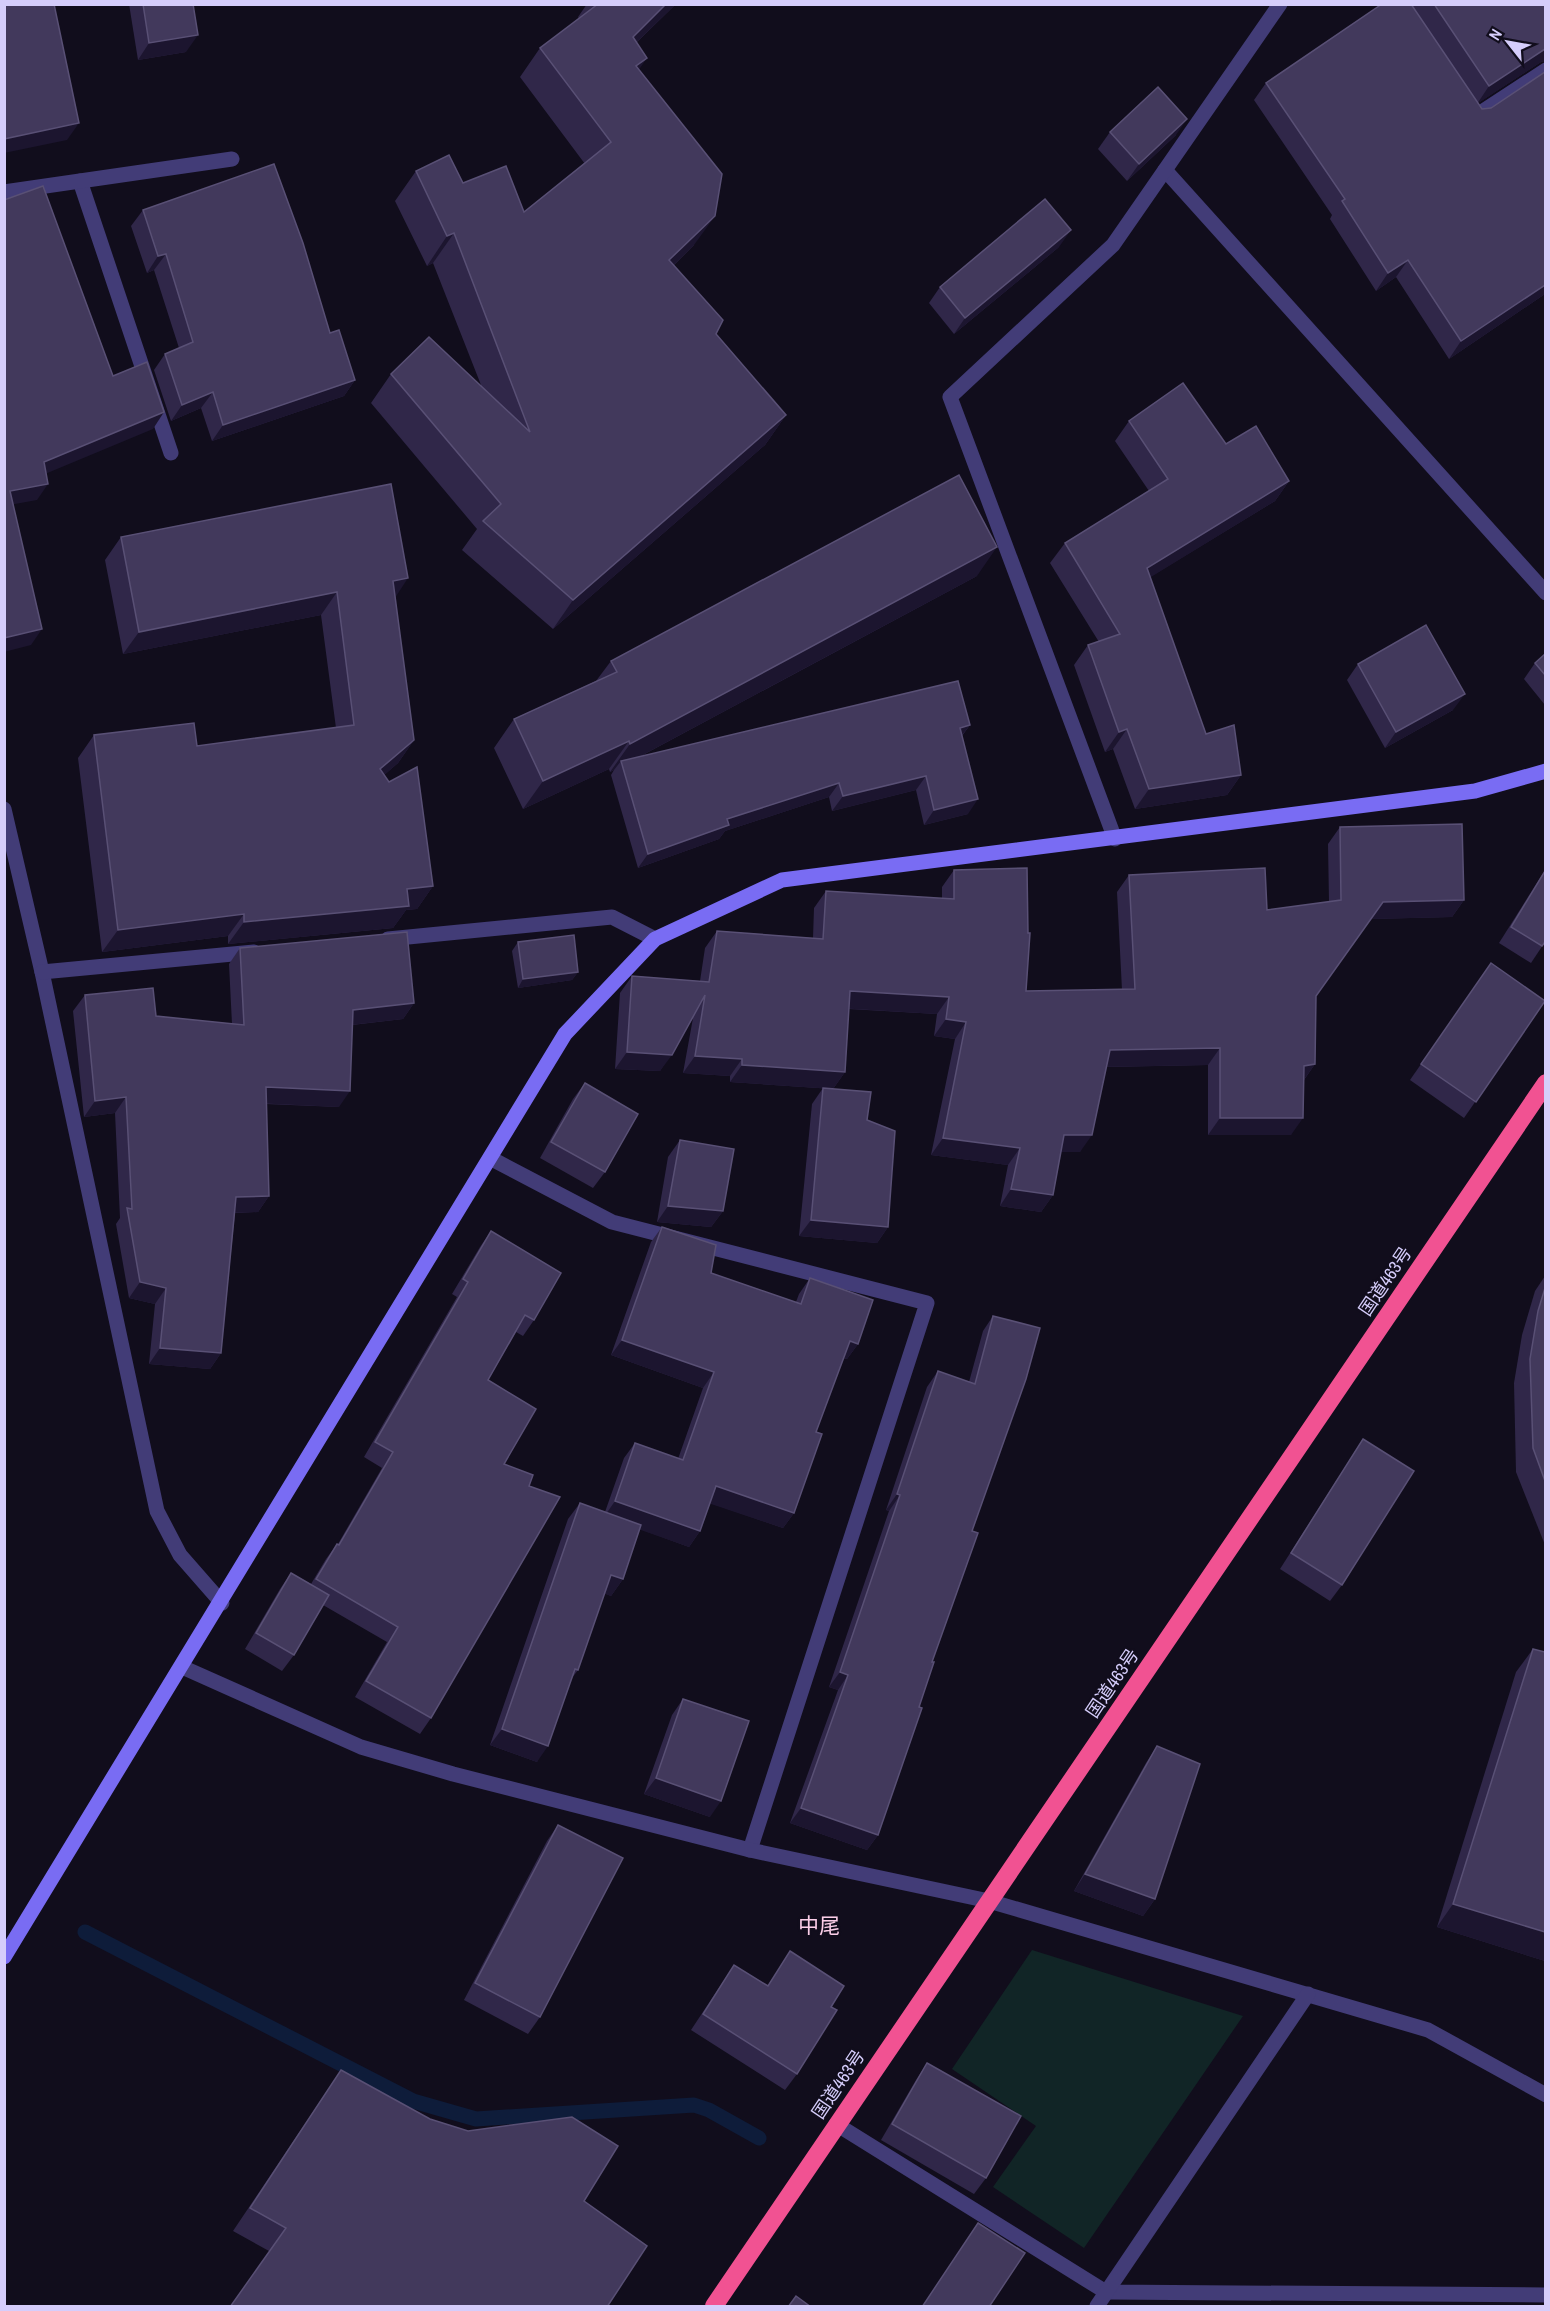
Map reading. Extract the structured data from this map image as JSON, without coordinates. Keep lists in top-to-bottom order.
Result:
{
  "streets": {
    "highway": ["国道463号"]
  },
  "districts": ["中尾"],
  "north": "top left"
}
